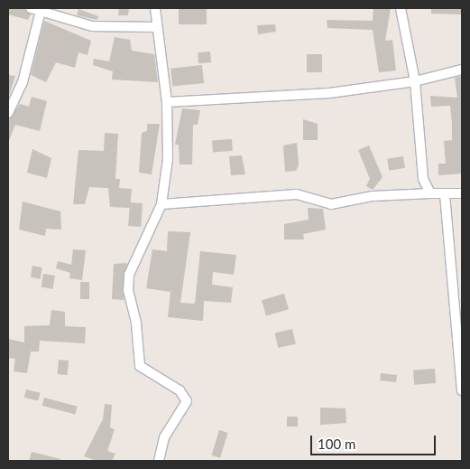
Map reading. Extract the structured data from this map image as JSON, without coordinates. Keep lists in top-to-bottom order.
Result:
{
  "scale_bar": "100 m"
}
